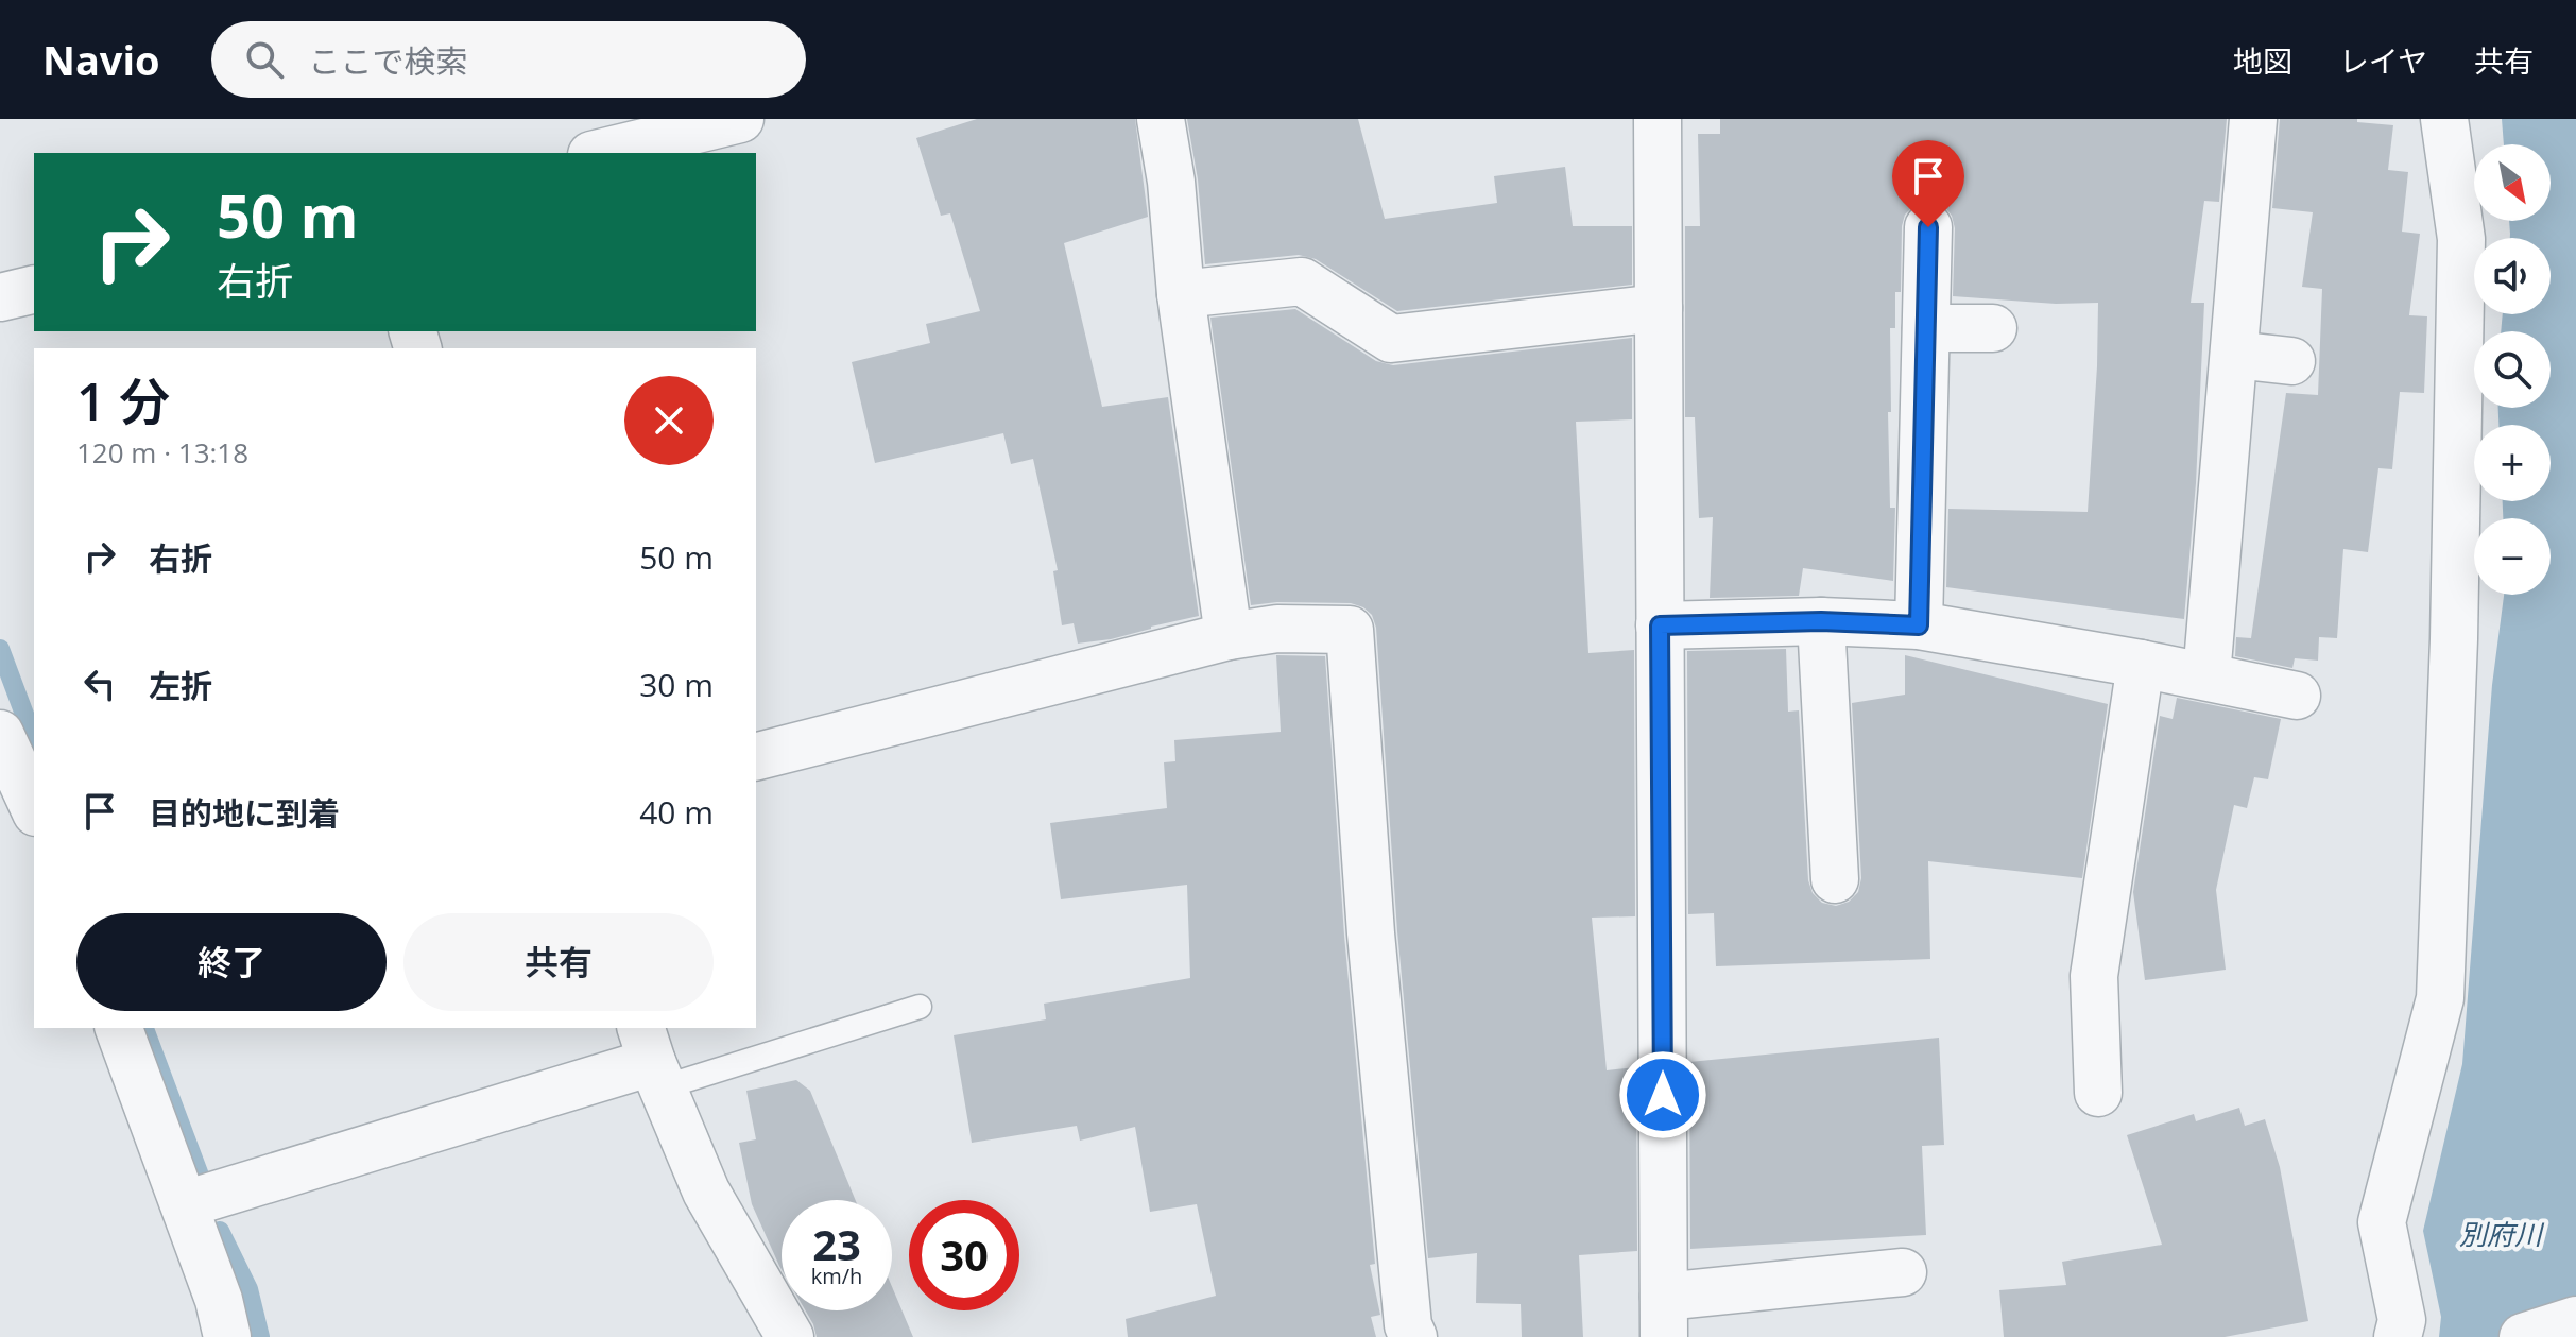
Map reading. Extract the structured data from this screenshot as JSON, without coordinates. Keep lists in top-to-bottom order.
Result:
{
  "water": ["別府川"],
  "north": "bottom right",
  "page": {
    "header": "Navio",
    "search": "ここで検索",
    "nav": ["地図", "レイヤ", "共有"],
    "map_buttons": ["+", "−"],
    "turn": ["50 m", "右折"],
    "heading": ["1 分", "120 m · 13:18"],
    "list": [
      {
        "name": "右折",
        "value": "50 m"
      },
      {
        "name": "左折",
        "value": "30 m"
      },
      {
        "name": "目的地に到着",
        "value": "40 m"
      }
    ],
    "buttons": ["終了", "共有"],
    "speed": "23 km/h",
    "limit": "30"
  }
}
